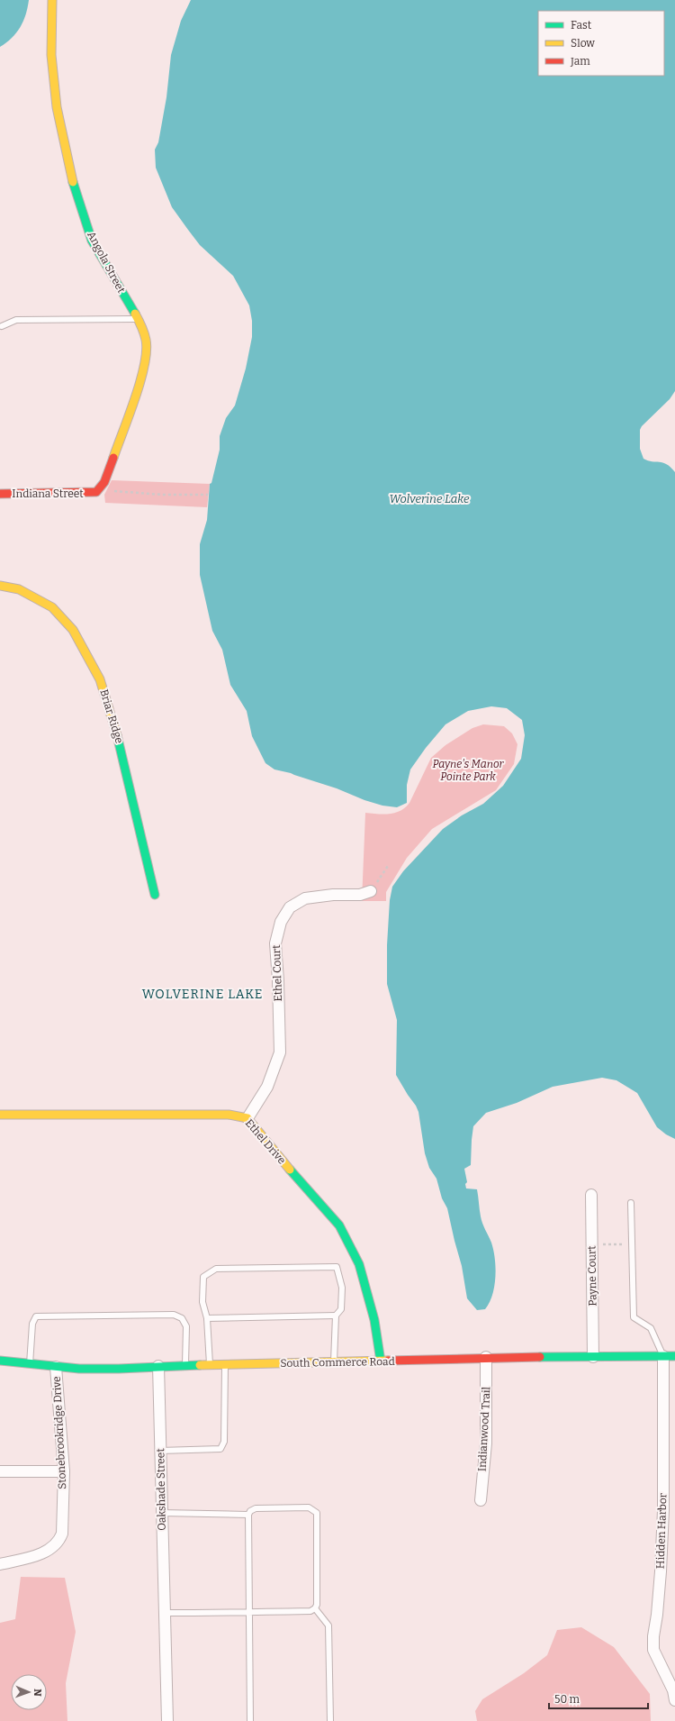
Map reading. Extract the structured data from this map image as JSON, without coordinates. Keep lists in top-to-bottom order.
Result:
{
  "streets": {
    "street": [
      "Angola Street",
      "Indiana Street",
      "Briar Ridge",
      "Ethel Court",
      "Ethel Drive",
      "Payne Court",
      "South Commerce Road",
      "Indianwood Trail",
      "Stonebrookridge Drive",
      "Oakshade Street",
      "Hidden Harbor"
    ]
  },
  "crossings": [
    ["Angola Street", "Indiana Street"],
    ["Ethel Court", "Ethel Drive"],
    ["Ethel Drive", "South Commerce Road"],
    ["Payne Court", "South Commerce Road"],
    ["South Commerce Road", "Indianwood Trail"],
    ["South Commerce Road", "Stonebrookridge Drive"],
    ["South Commerce Road", "Oakshade Street"],
    ["South Commerce Road", "Hidden Harbor"]
  ],
  "districts": ["WOLVERINE LAKE"],
  "water": ["Wolverine Lake"],
  "parks": ["Payne's Manor Pointe Park"],
  "legend": ["Fast", "Slow", "Jam"],
  "scale_bar": "50 m",
  "north": "right"
}
